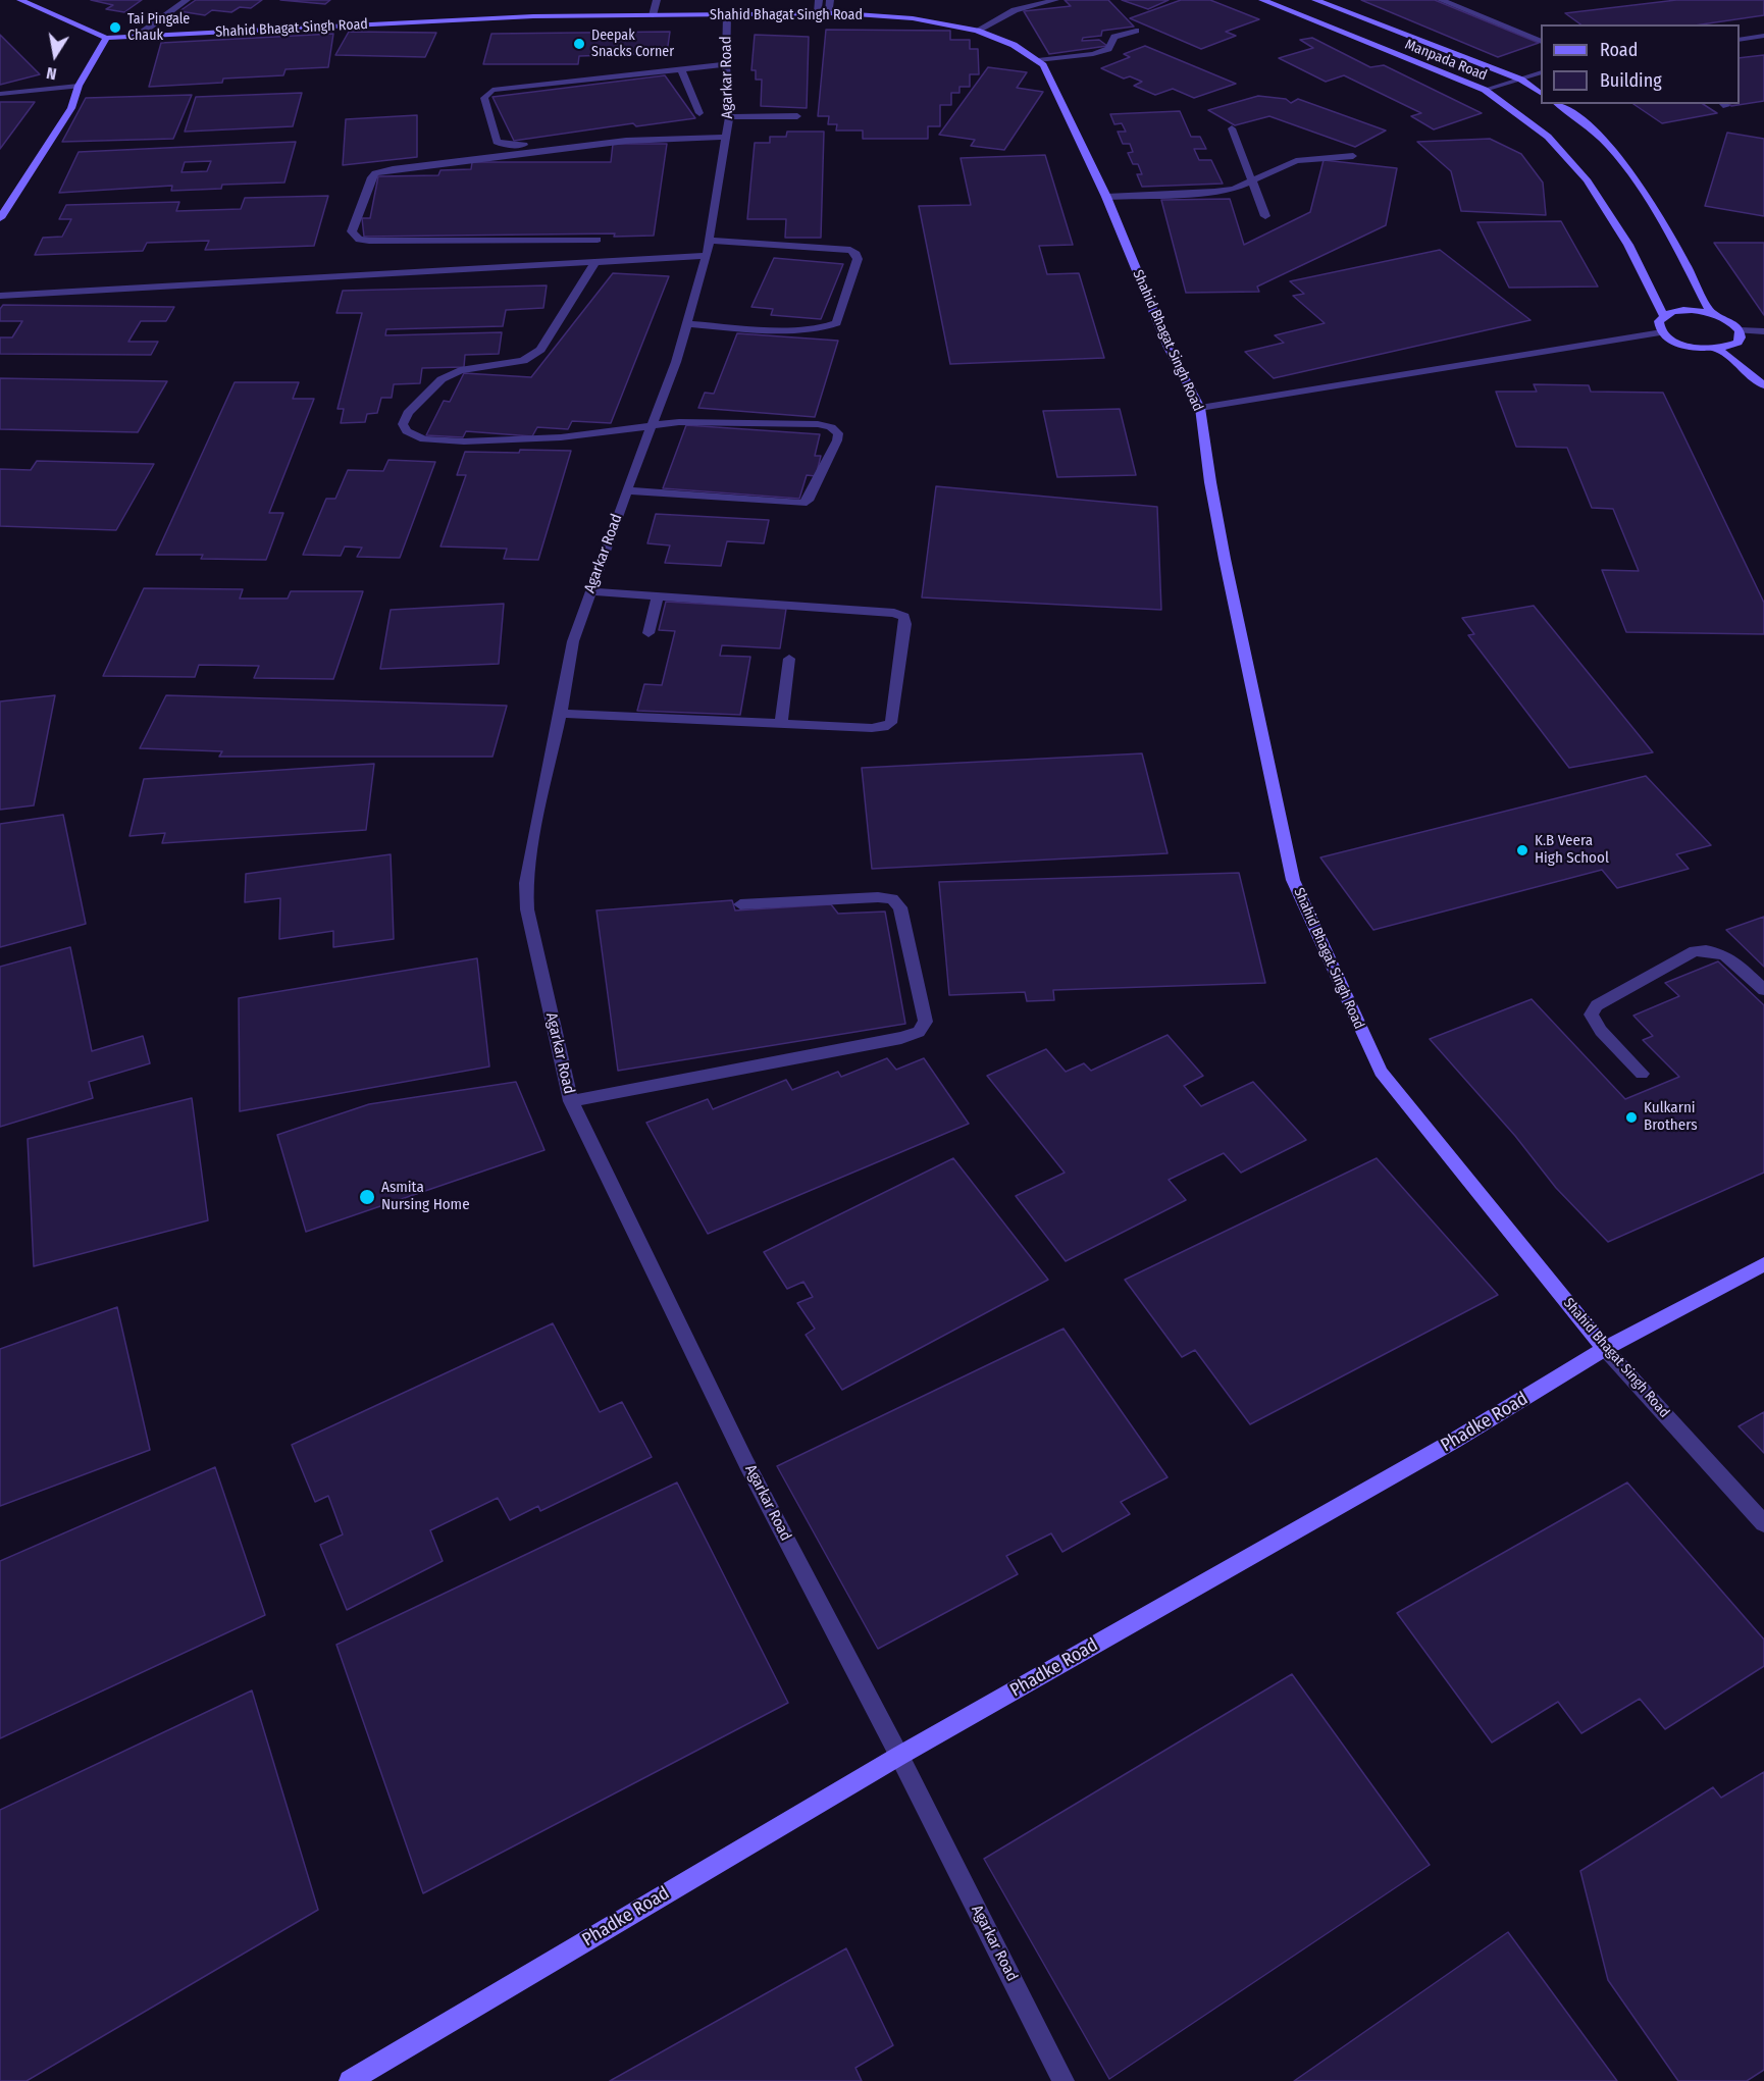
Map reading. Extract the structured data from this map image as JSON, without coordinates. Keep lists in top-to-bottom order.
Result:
{
  "streets": {
    "street": [
      "Shahid Bhagat Singh Road",
      "Manpada Road",
      "Agarkar Road",
      "Phadke Road"
    ]
  },
  "crossings": [
    ["Shahid Bhagat Singh Road", "Agarkar Road"],
    ["Shahid Bhagat Singh Road", "Phadke Road"],
    ["Agarkar Road", "Phadke Road"]
  ],
  "places": [
    "Tai Pingale Chauk",
    "Deepak Snacks Corner",
    "K.B Veera High School",
    "Kulkarni Brothers",
    "Asmita Nursing Home"
  ],
  "legend": ["Road", "Building"],
  "north": "bottom"
}
